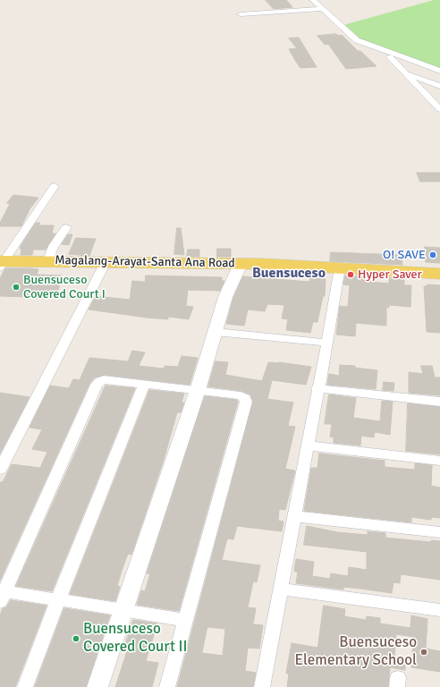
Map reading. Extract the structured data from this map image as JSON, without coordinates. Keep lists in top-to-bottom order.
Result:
{
  "streets": {
    "main road": ["Magalang-Arayat-Santa Ana Road"]
  },
  "districts": ["Buensuceso"],
  "places": [
    "O! SAVE",
    "Hyper Saver",
    "Buensuceso Covered Court I",
    "Buensuceso Covered Court II",
    "Buensuceso Elementary School"
  ]
}
